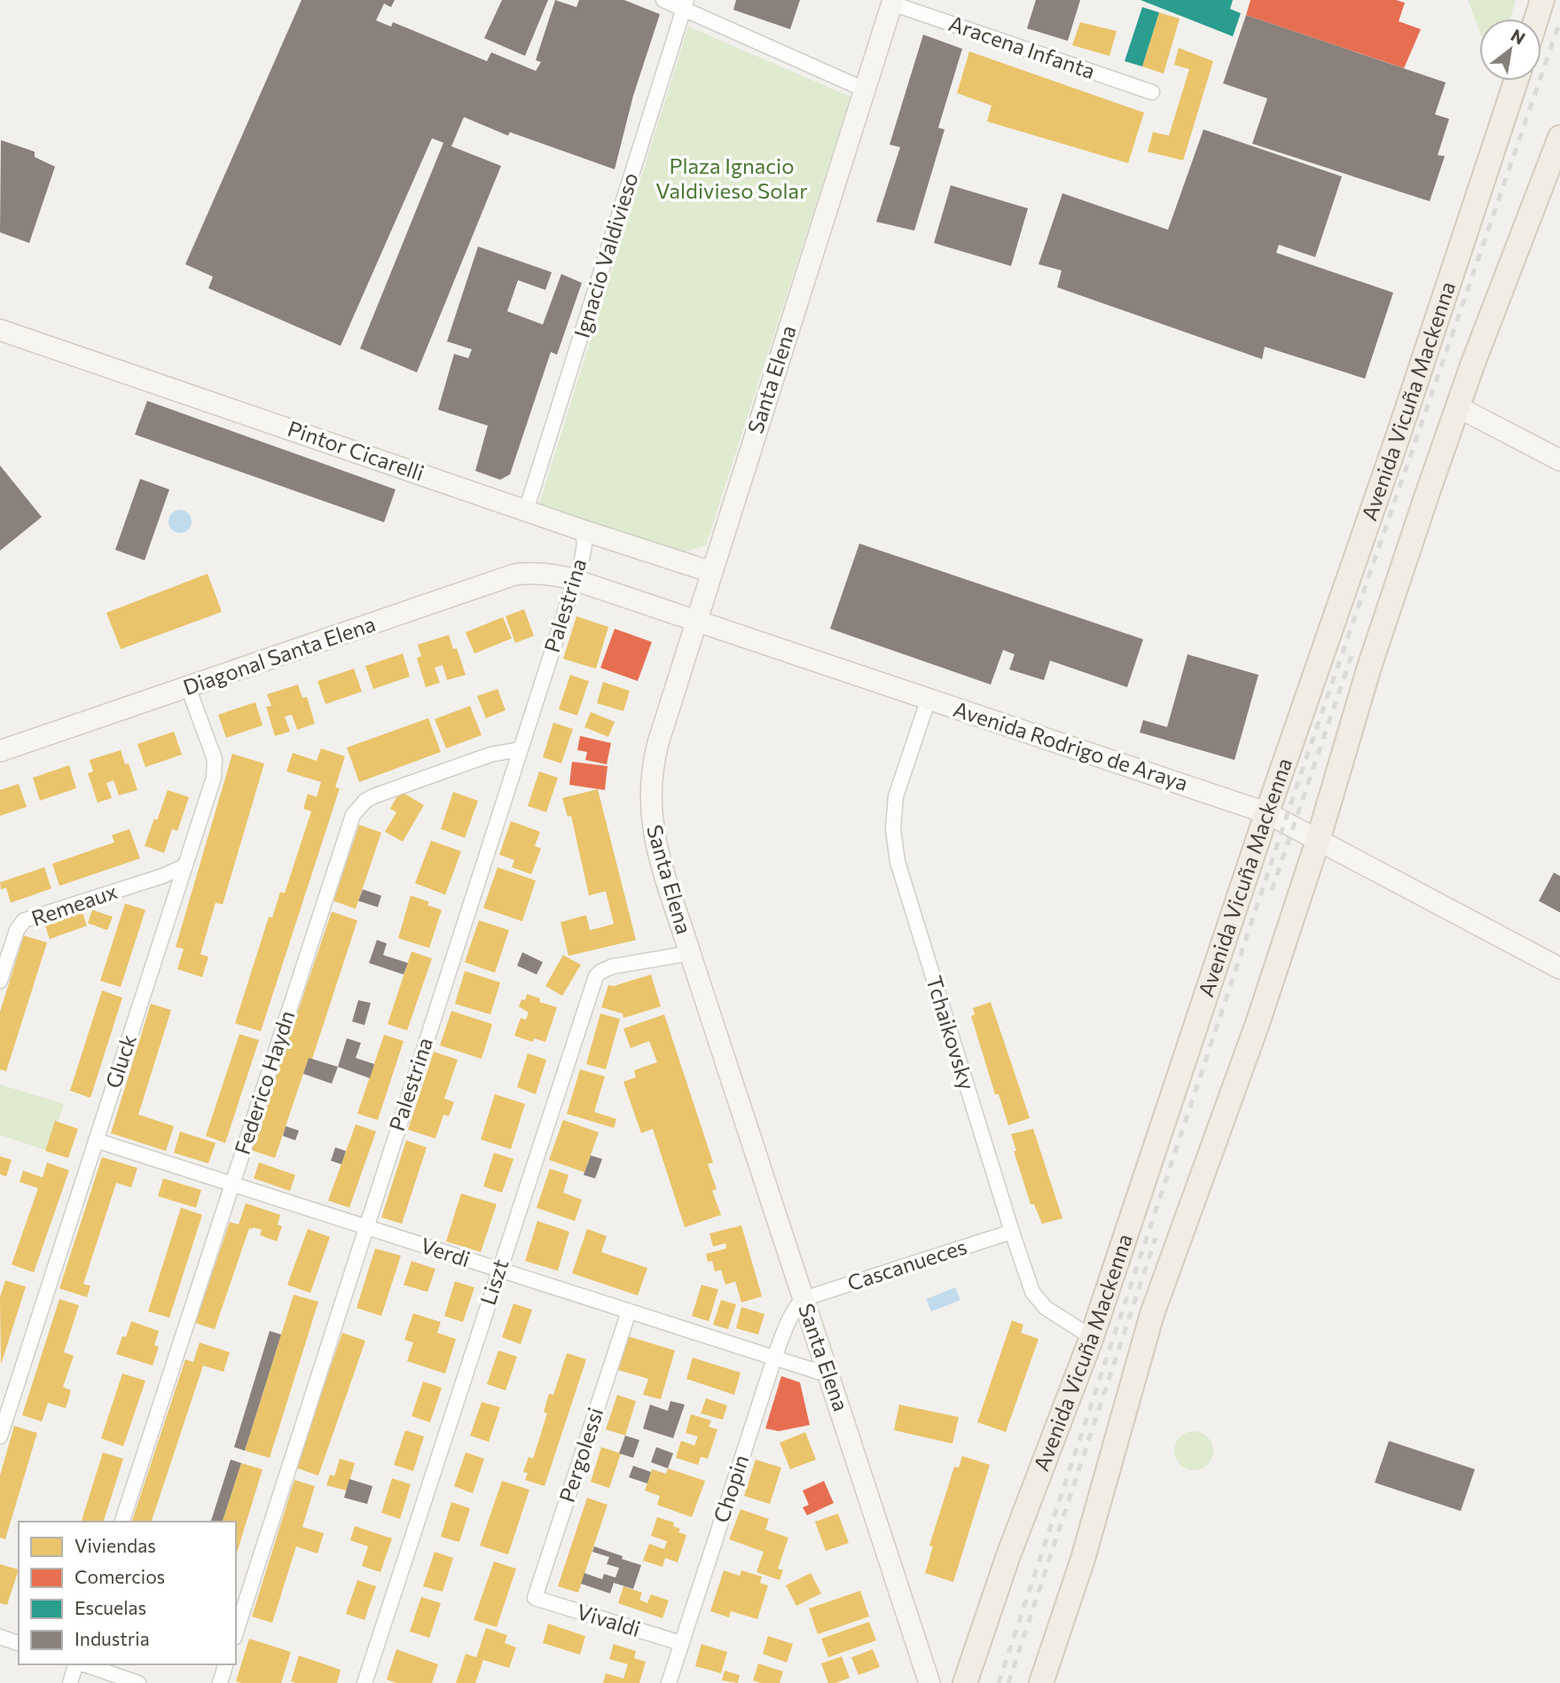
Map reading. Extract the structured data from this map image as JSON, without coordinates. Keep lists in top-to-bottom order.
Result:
{
  "streets": {
    "main road": [
      "Santa Elena",
      "Avenida Vicuña Mackenna",
      "Pintor Cicarelli",
      "Diagonal Santa Elena",
      "Avenida Rodrigo de Araya"
    ],
    "street": [
      "Aracena Infanta",
      "Ignacio Valdivieso",
      "Palestrina",
      "Remeaux",
      "Tchaikovsky",
      "Gluck",
      "Federico Haydn",
      "Verdi",
      "Cascanueces",
      "Liszt",
      "Pergolessi",
      "Chopin",
      "Vivaldi"
    ]
  },
  "crossings": [
    ["Aracena Infanta", "Santa Elena"],
    ["Ignacio Valdivieso", "Pintor Cicarelli"],
    ["Santa Elena", "Pintor Cicarelli"],
    ["Santa Elena", "Avenida Rodrigo de Araya"],
    ["Santa Elena", "Verdi"],
    ["Santa Elena", "Cascanueces"],
    ["Santa Elena", "Liszt"],
    ["Santa Elena", "Chopin"],
    ["Avenida Vicuña Mackenna", "Avenida Rodrigo de Araya"],
    ["Avenida Vicuña Mackenna", "Tchaikovsky"],
    ["Pintor Cicarelli", "Palestrina"],
    ["Palestrina", "Diagonal Santa Elena"],
    ["Palestrina", "Avenida Rodrigo de Araya"],
    ["Palestrina", "Federico Haydn"],
    ["Palestrina", "Verdi"],
    ["Diagonal Santa Elena", "Avenida Rodrigo de Araya"],
    ["Diagonal Santa Elena", "Gluck"],
    ["Avenida Rodrigo de Araya", "Tchaikovsky"],
    ["Remeaux", "Gluck"],
    ["Tchaikovsky", "Cascanueces"],
    ["Gluck", "Verdi"],
    ["Federico Haydn", "Verdi"],
    ["Verdi", "Liszt"],
    ["Verdi", "Pergolessi"],
    ["Verdi", "Chopin"],
    ["Cascanueces", "Chopin"],
    ["Pergolessi", "Vivaldi"],
    ["Chopin", "Vivaldi"]
  ],
  "parks": ["Plaza Ignacio Valdivieso Solar"],
  "legend": [
    "Viviendas",
    "Comercios",
    "Escuelas",
    "Industria"
  ],
  "north": "top right"
}
